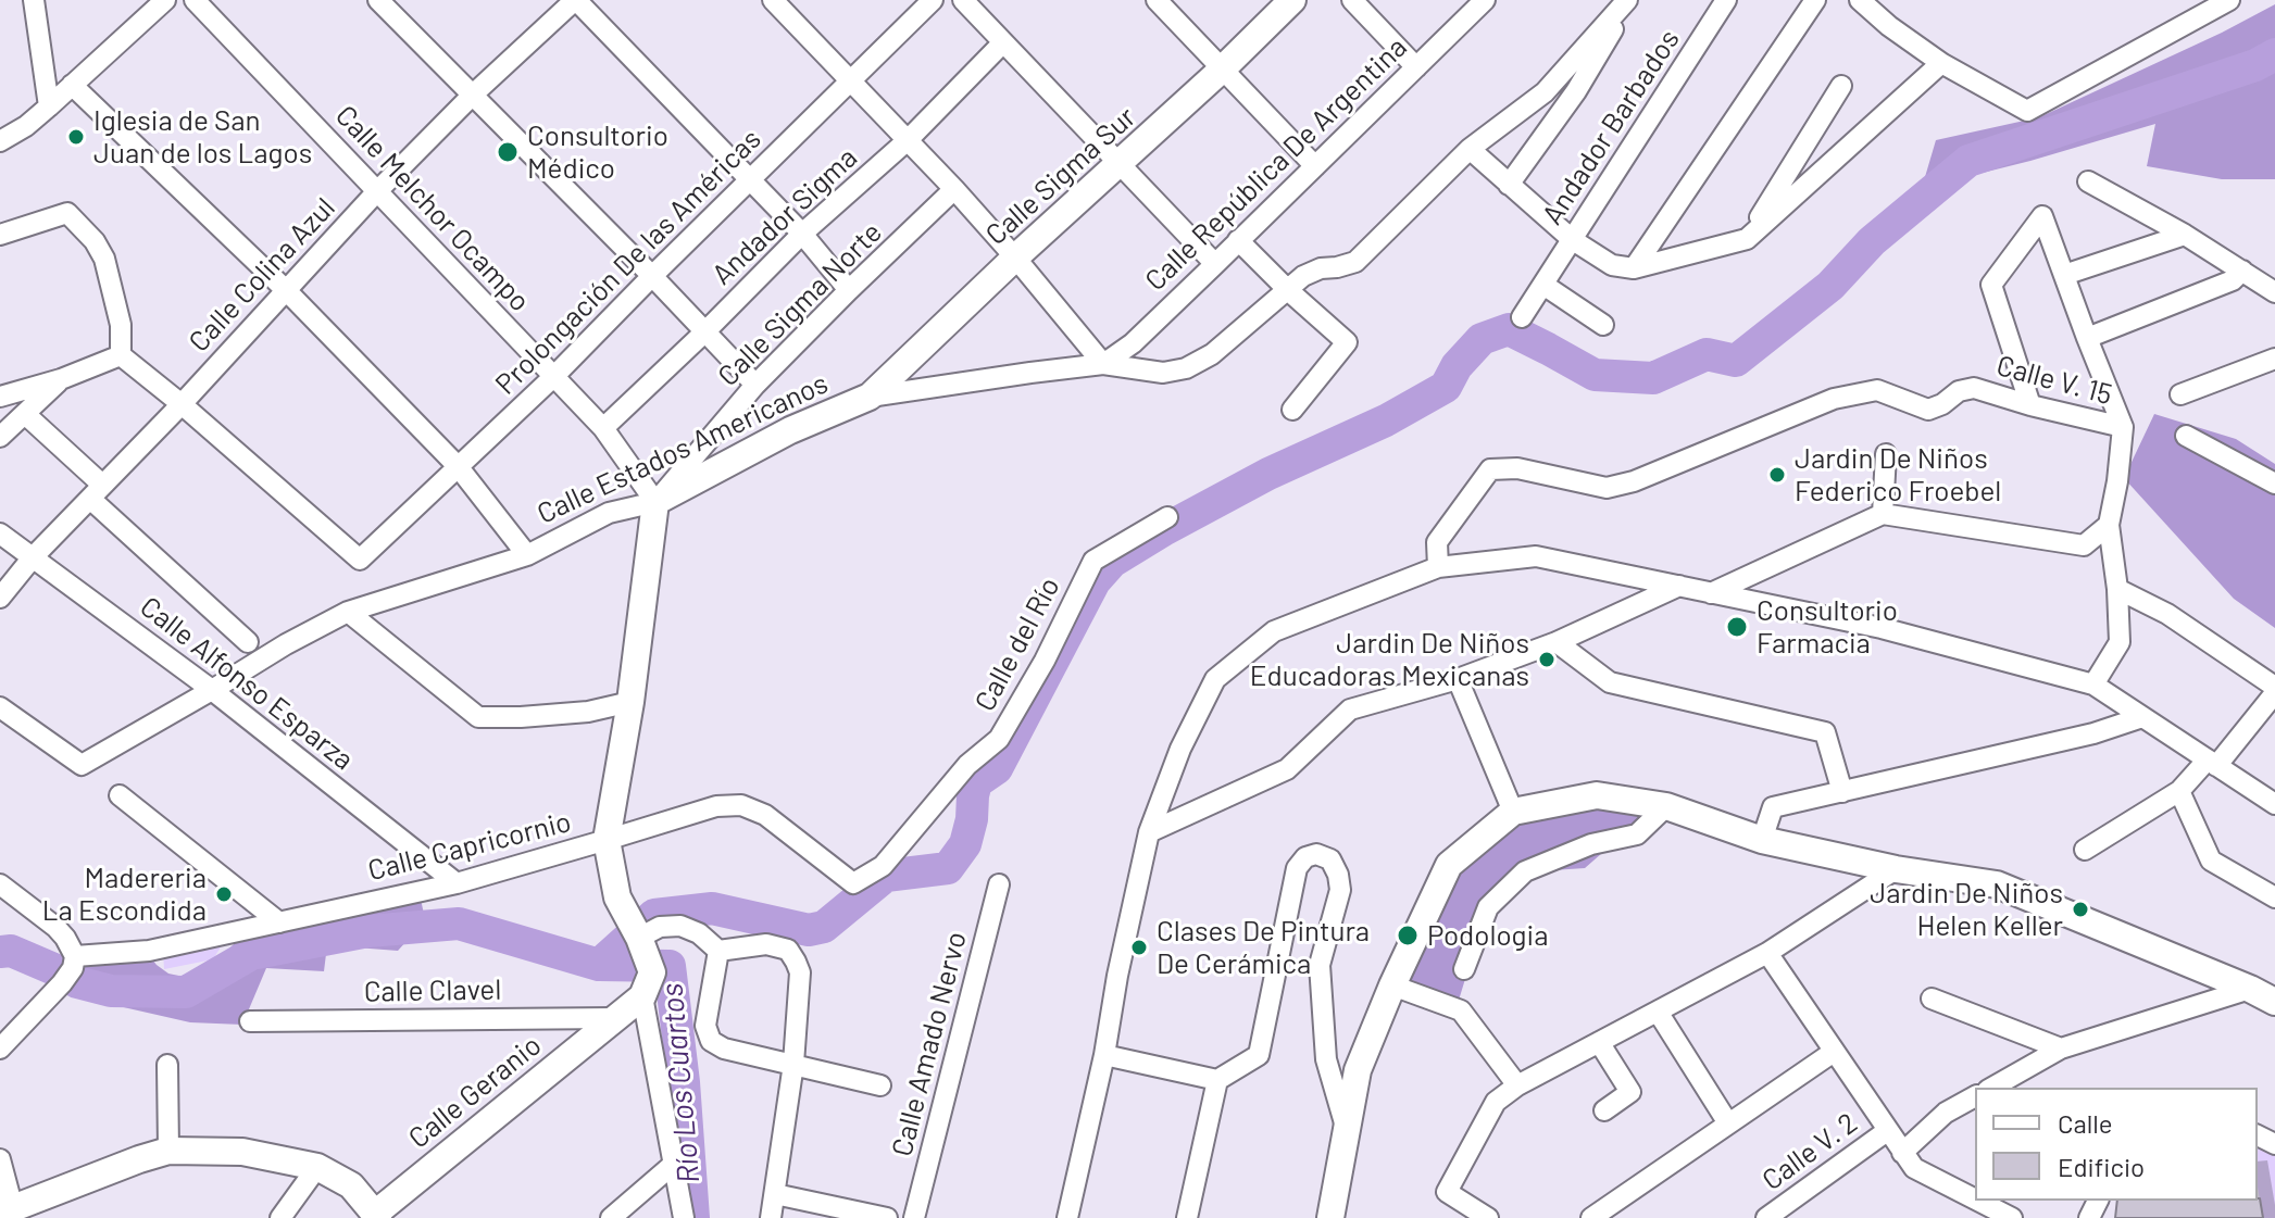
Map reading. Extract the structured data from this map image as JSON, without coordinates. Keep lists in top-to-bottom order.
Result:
{
  "streets": {
    "main road": ["Calle Sigma Sur", "Calle Estados Americanos", "Calle Geranio"],
    "street": [
      "Andador Barbados",
      "Calle República De Argentina",
      "Calle Melchor Ocampo",
      "Andador Sigma",
      "Prolongación De las Américas",
      "Calle Colina Azul",
      "Calle Sigma Norte",
      "Calle V. 15",
      "Calle del Río",
      "Calle Alfonso Esparza",
      "Calle Capricornio",
      "Calle Clavel",
      "Calle Amado Nervo",
      "Calle V. 2"
    ]
  },
  "crossings": [
    ["Calle República De Argentina", "Calle Estados Americanos"],
    ["Calle Sigma Sur", "Calle Estados Americanos"],
    ["Calle Melchor Ocampo", "Andador Sigma"],
    ["Calle Melchor Ocampo", "Prolongación De las Américas"],
    ["Calle Melchor Ocampo", "Calle Colina Azul"],
    ["Calle Melchor Ocampo", "Calle Sigma Norte"],
    ["Calle Melchor Ocampo", "Calle Estados Americanos"],
    ["Prolongación De las Américas", "Calle Colina Azul"],
    ["Calle Colina Azul", "Calle Alfonso Esparza"],
    ["Calle Sigma Norte", "Calle Estados Americanos"],
    ["Calle Estados Americanos", "Calle Alfonso Esparza"],
    ["Calle del Río", "Calle Capricornio"],
    ["Calle Alfonso Esparza", "Calle Capricornio"],
    ["Calle Clavel", "Calle Geranio"]
  ],
  "water": ["Río Los Cuartos"],
  "places": [
    "Iglesia de San Juan de los Lagos",
    "Consultorio Médico",
    "Jardin De Niños Federico Froebel",
    "Consultorio Farmacia",
    "Jardin De Niños Educadoras Mexicanas",
    "Madereria La Escondida",
    "Jardin De Niños Helen Keller",
    "Podologia",
    "Clases De Pintura De Cerámica"
  ],
  "legend": ["Calle", "Edificio"]
}
